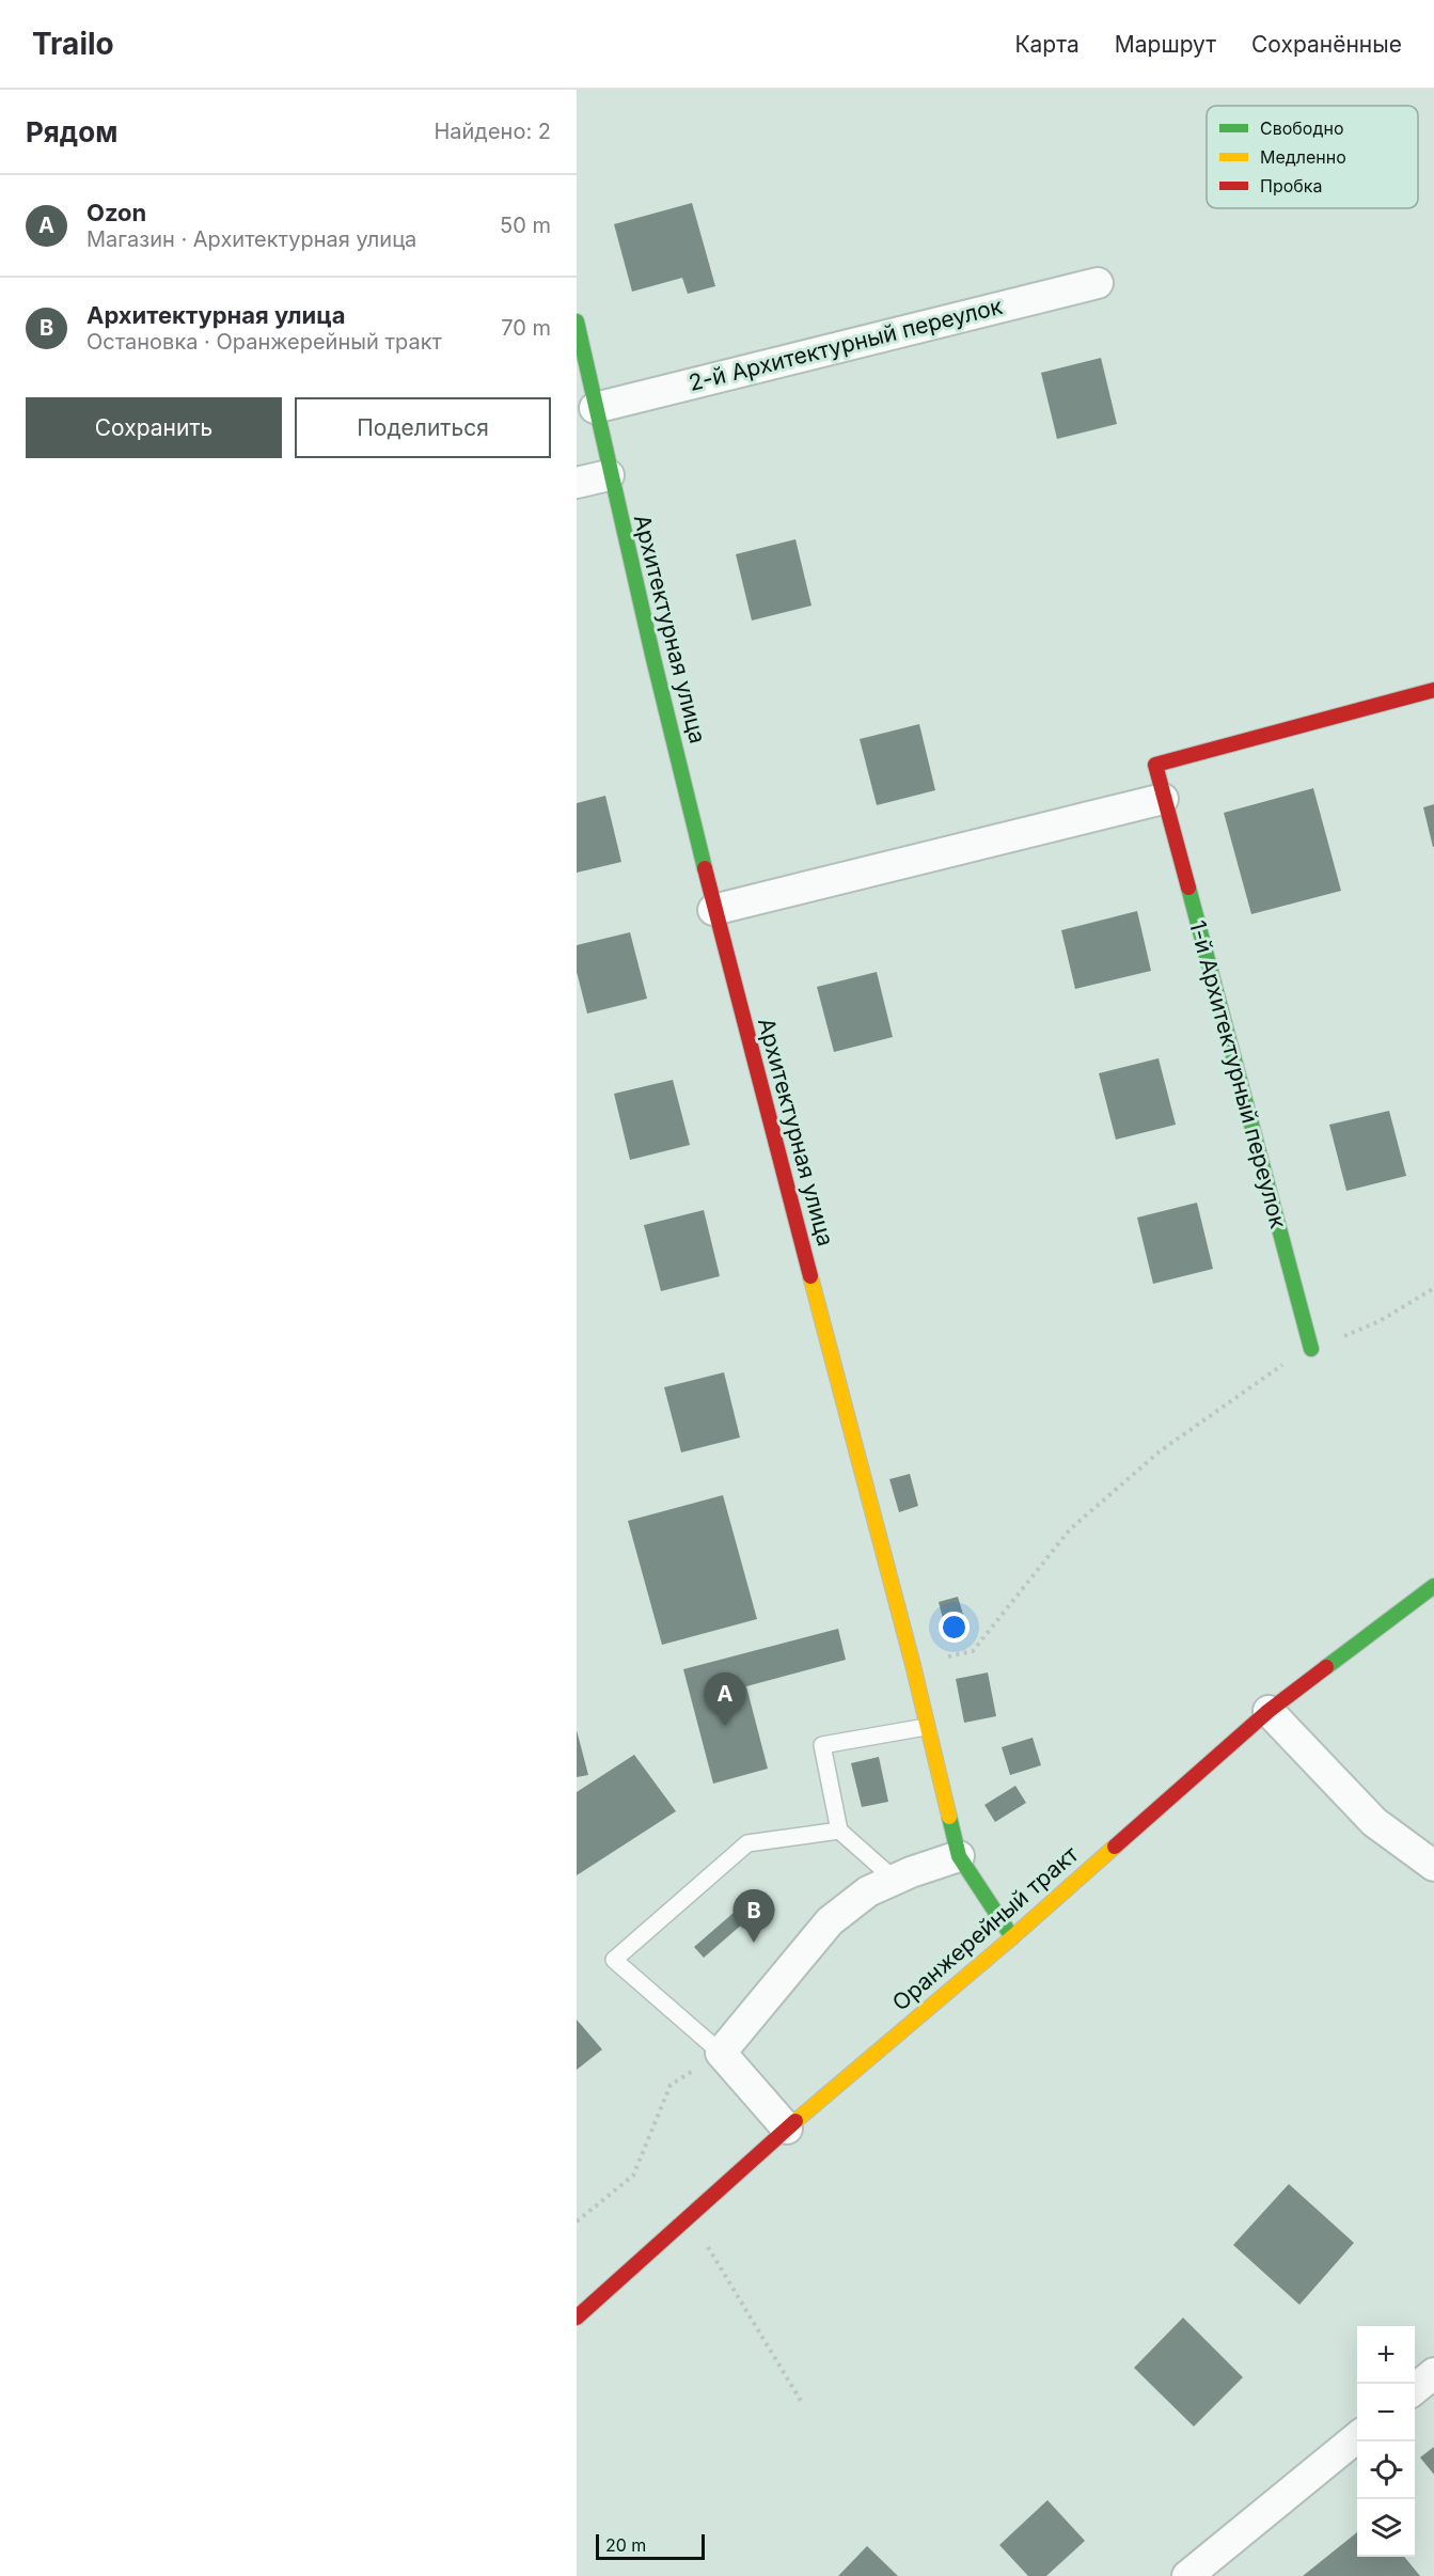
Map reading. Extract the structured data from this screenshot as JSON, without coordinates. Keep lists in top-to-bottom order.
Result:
{
  "streets": {
    "street": [
      "2-й Архитектурный переулок",
      "Архитектурная улица",
      "1-й Архитектурный переулок",
      "Оранжерейный тракт"
    ]
  },
  "crossings": [
    ["2-й Архитектурный переулок", "Архитектурная улица"],
    ["Архитектурная улица", "Оранжерейный тракт"]
  ],
  "legend": ["Свободно", "Медленно", "Пробка"],
  "scale_bar": "20 m",
  "page": {
    "header": "Trailo",
    "nav": ["Карта", "Маршрут", "Сохранённые"],
    "heading": ["Рядом", "Найдено: 2"],
    "list": [
      {
        "mark": "A",
        "name": "Ozon",
        "note": "Магазин · Архитектурная улица",
        "value": "50 m"
      },
      {
        "mark": "B",
        "name": "Архитектурная улица",
        "note": "Остановка · Оранжерейный тракт",
        "value": "70 m"
      }
    ],
    "buttons": ["Сохранить", "Поделиться"],
    "pins": ["A", "B"],
    "map_buttons": ["+", "−"],
    "scale": "20 m"
  }
}
